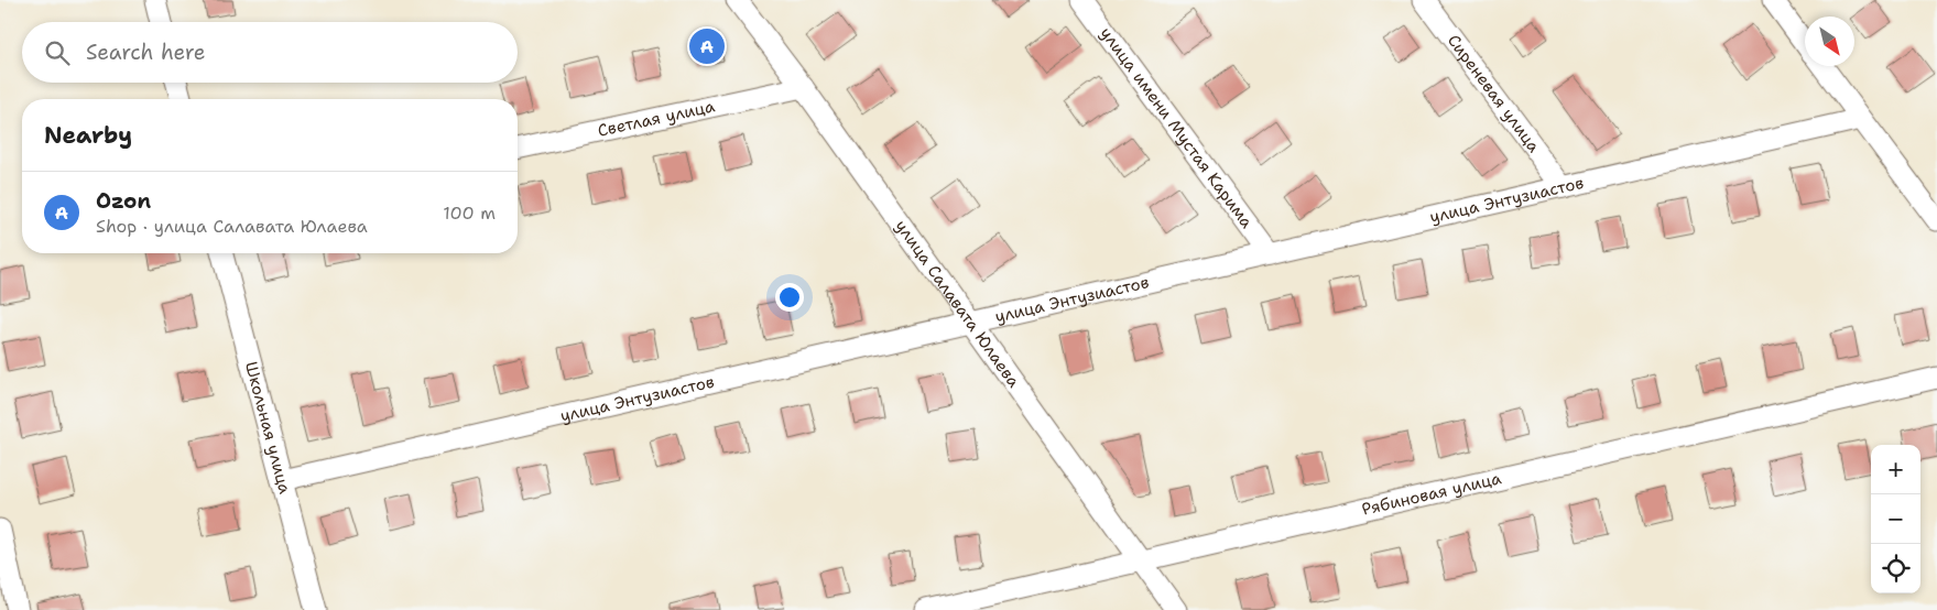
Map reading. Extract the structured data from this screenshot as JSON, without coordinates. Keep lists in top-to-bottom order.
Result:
{
  "streets": {
    "street": [
      "Сиреневая улица",
      "Светлая улица",
      "улица имени Мустая Карима",
      "улица Энтузиастов",
      "улица Салавата Юлаева",
      "Школьная улица",
      "Рябиновая улица"
    ]
  },
  "crossings": [
    ["Сиреневая улица", "улица Энтузиастов"],
    ["Светлая улица", "улица Салавата Юлаева"],
    ["улица имени Мустая Карима", "улица Энтузиастов"],
    ["улица Энтузиастов", "улица Салавата Юлаева"],
    ["улица Энтузиастов", "Школьная улица"],
    ["улица Салавата Юлаева", "Рябиновая улица"]
  ],
  "north": "bottom right",
  "page": {
    "search": "Search here",
    "pins": "A",
    "heading": "Nearby",
    "list": [
      {
        "mark": "A",
        "name": "Ozon",
        "note": "Shop · улица Салавата Юлаева",
        "value": "100 m"
      }
    ],
    "map_buttons": ["+", "−"]
  }
}
